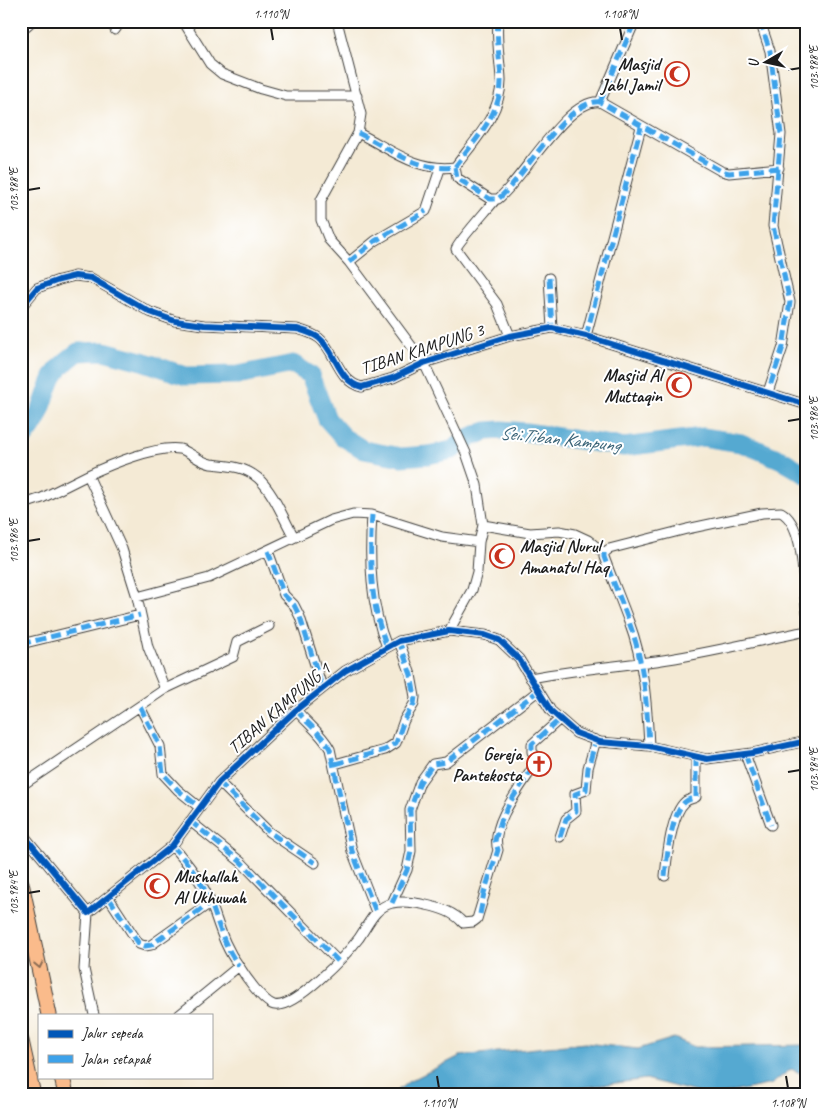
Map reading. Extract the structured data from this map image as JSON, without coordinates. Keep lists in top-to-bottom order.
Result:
{
  "streets": {
    "street": ["TIBAN KAMPUNG 3", "TIBAN KAMPUNG 1"]
  },
  "water": ["Sei.Tiban Kampung"],
  "places": {
    "mosque": [
      "Masjid Jabl Jamil",
      "Masjid Al Muttaqin",
      "Masjid Nurul Amanatul Haq",
      "Mushallah Al Ukhuwah"
    ],
    "church": ["Gereja Pantekosta"]
  },
  "legend": ["Jalur sepeda", "Jalan setapak"],
  "north": "left",
  "coordinates": [
    "1.110°N",
    "1.108°N",
    "103.988°E",
    "103.986°E",
    "103.984°E"
  ]
}
